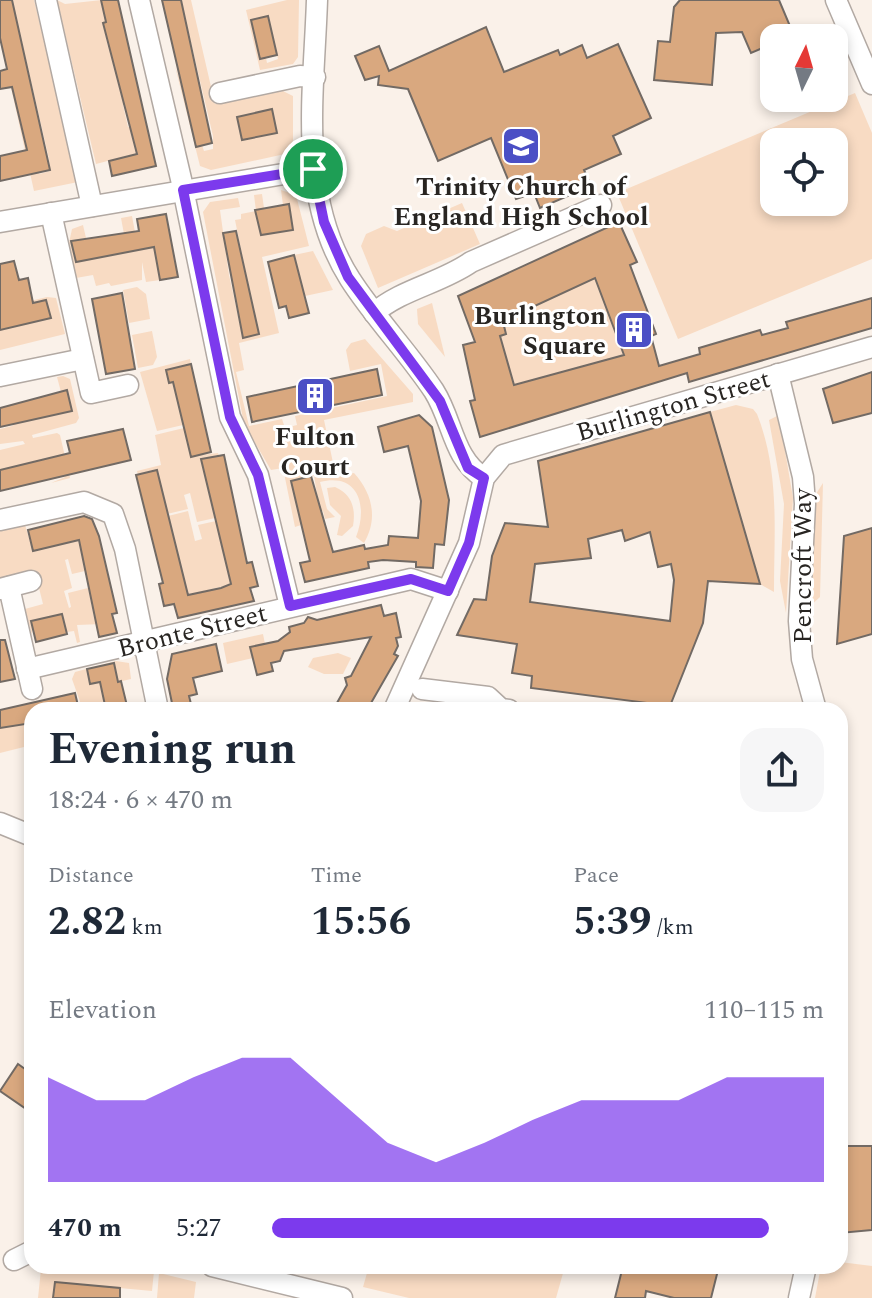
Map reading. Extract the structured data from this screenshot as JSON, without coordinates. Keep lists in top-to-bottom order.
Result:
{
  "streets": {
    "street": ["Burlington Street", "Pencroft Way", "Bronte Street"]
  },
  "crossings": [
    ["Burlington Street", "Pencroft Way"]
  ],
  "places": {
    "school or university": ["Trinity Church of England High School"],
    "building": ["Burlington Square", "Fulton Court"]
  },
  "north": "top",
  "page": {
    "heading": ["Evening run", "18:24 · 6 × 470 m"],
    "stats": [
      ["Distance", "2.82 km"],
      ["Time", "15:56"],
      ["Pace", "5:39 /km"]
    ],
    "chart": ["Elevation", "110–115 m"],
    "list": [
      {
        "name": "470 m",
        "note": "5:27"
      }
    ]
  }
}
